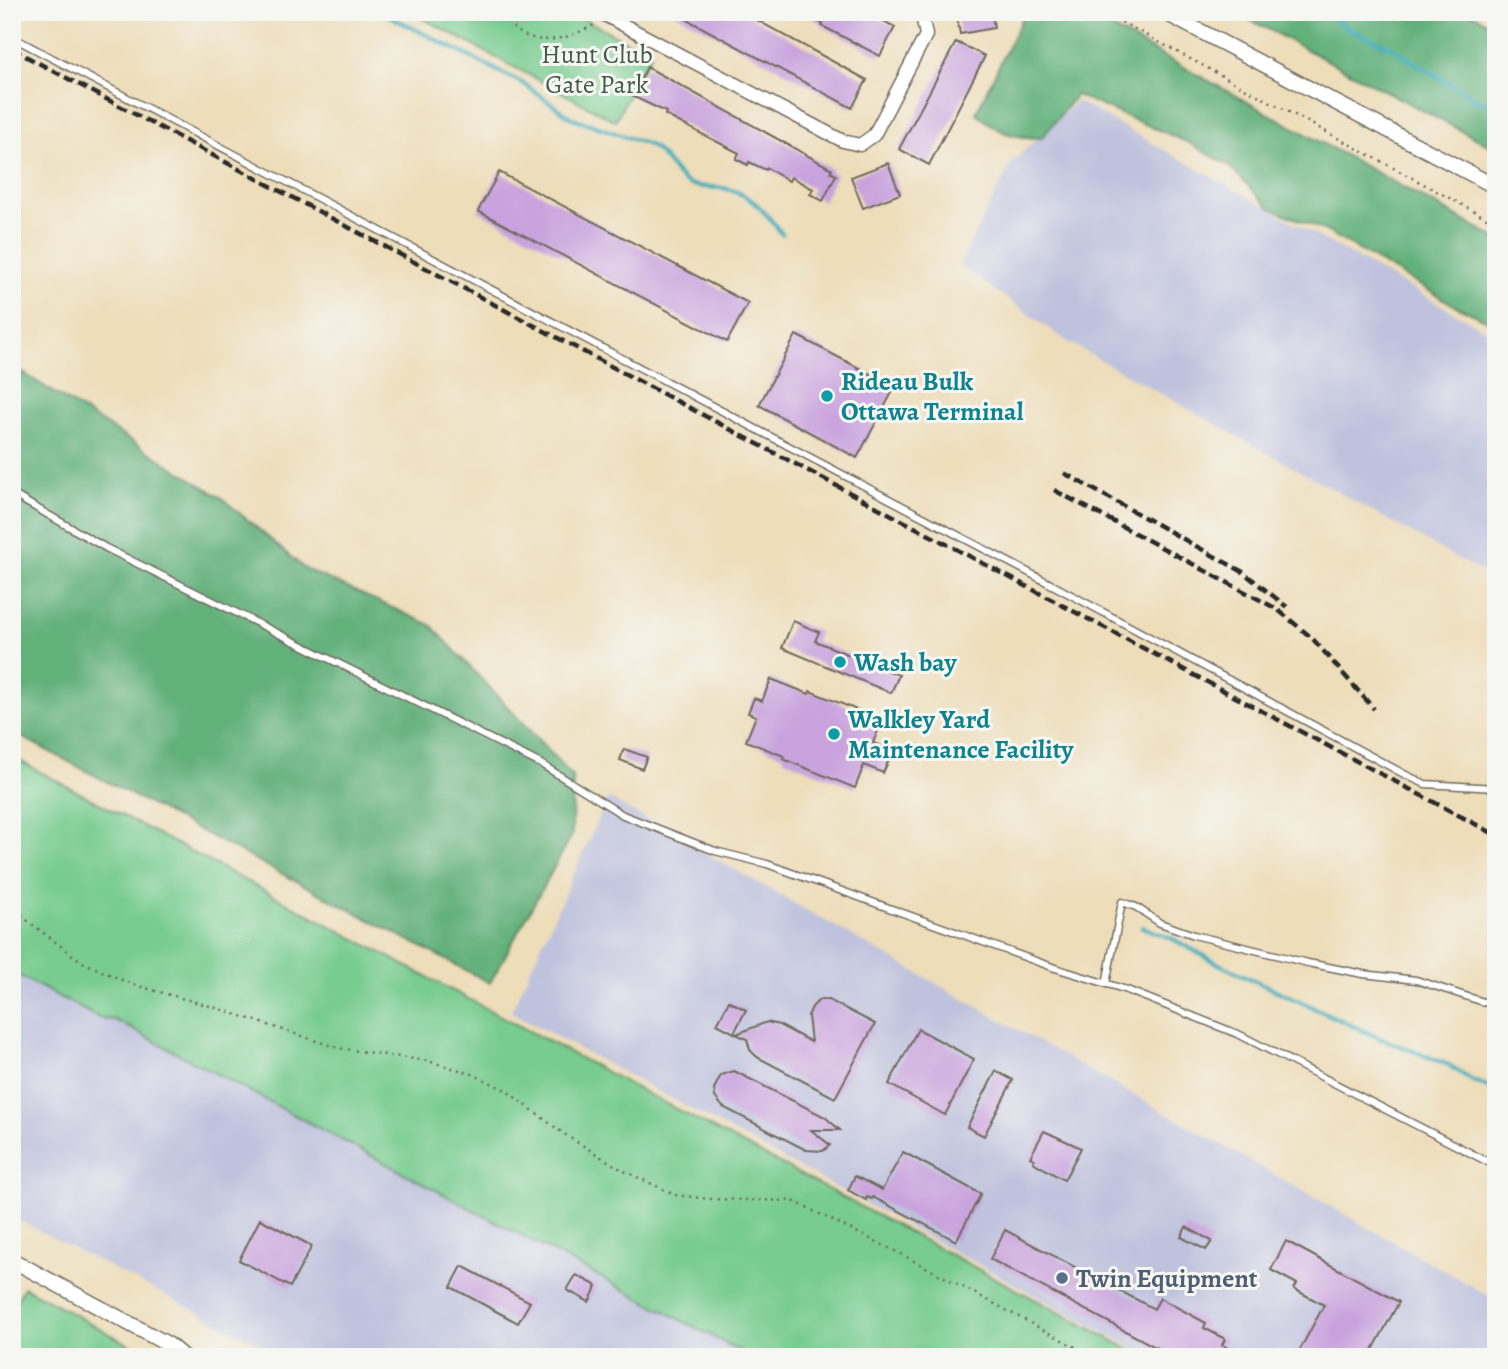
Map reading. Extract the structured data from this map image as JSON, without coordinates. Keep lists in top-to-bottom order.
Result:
{
  "parks": ["Hunt Club Gate Park"],
  "places": [
    "Rideau Bulk Ottawa Terminal",
    "Wash bay",
    "Walkley Yard Maintenance Facility",
    "Twin Equipment"
  ]
}
